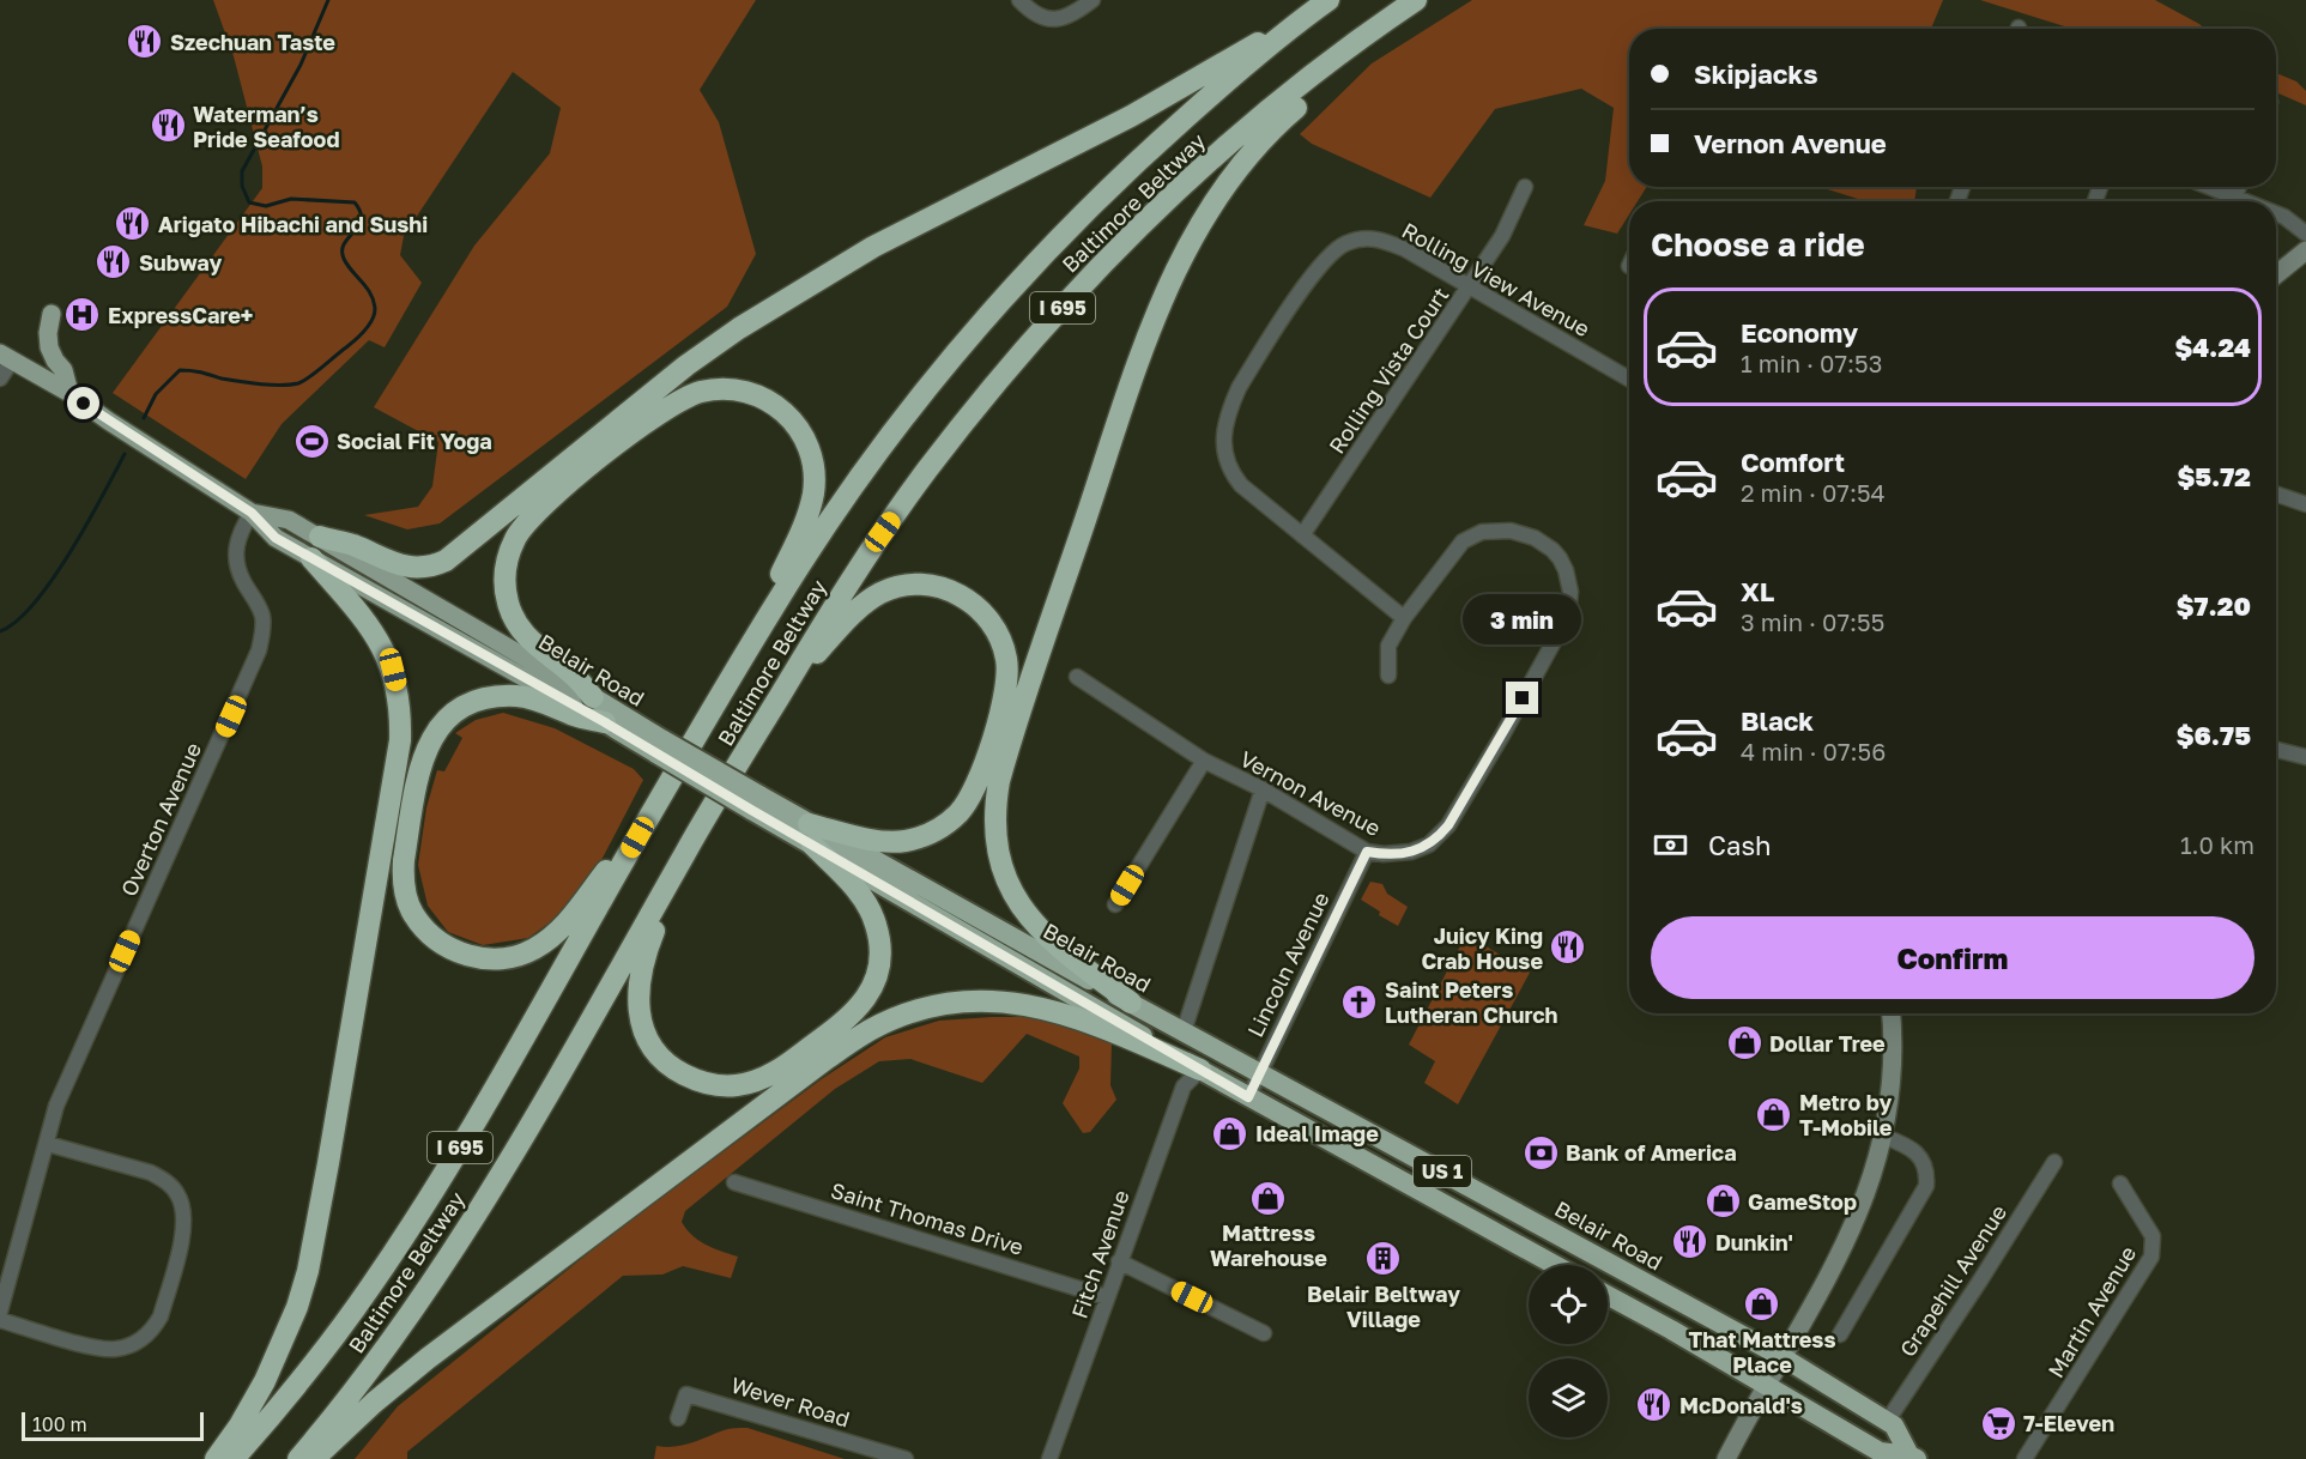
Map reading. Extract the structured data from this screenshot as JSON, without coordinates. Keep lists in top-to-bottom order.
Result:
{
  "streets": {
    "highway": [
      "Baltimore Beltway",
      "I 695",
      "Belair Road",
      "US 1"
    ],
    "street": [
      "Rolling View Avenue",
      "Rolling Vista Court",
      "Vernon Avenue",
      "Overton Avenue",
      "Lincoln Avenue",
      "Saint Thomas Drive",
      "Fitch Avenue",
      "Grapehill Avenue",
      "Martin Avenue",
      "Wever Road"
    ]
  },
  "crossings": [
    ["Rolling View Avenue", "Rolling Vista Court"],
    ["Rolling View Avenue", "Vernon Avenue"],
    ["Belair Road", "Overton Avenue"],
    ["Belair Road", "Lincoln Avenue"],
    ["Belair Road", "Fitch Avenue"],
    ["Belair Road", "Grapehill Avenue"],
    ["Vernon Avenue", "Lincoln Avenue"],
    ["Saint Thomas Drive", "Fitch Avenue"]
  ],
  "places": {
    "restaurant": [
      "Szechuan Taste",
      "Waterman’s Pride Seafood",
      "Arigato Hibachi and Sushi",
      "Subway",
      "Juicy King Crab House",
      "Dunkin'",
      "McDonald's"
    ],
    "hospital": ["ExpressCare+"],
    "sports": ["Social Fit Yoga"],
    "church": ["Saint Peters Lutheran Church"],
    "shop": [
      "Dollar Tree",
      "Metro by T-Mobile",
      "Ideal Image",
      "Mattress Warehouse",
      "GameStop",
      "That Mattress Place"
    ],
    "bank": ["Bank of America"],
    "building": ["Belair Beltway Village"],
    "supermarket": ["7-Eleven"]
  },
  "scale_bar": "100 m",
  "page": {
    "banner": ["Skipjacks", "Vernon Avenue"],
    "heading": "Choose a ride",
    "list": [
      {
        "name": "Economy",
        "note": "1 min · 07:53",
        "value": "$4.24"
      },
      {
        "name": "Comfort",
        "note": "2 min · 07:54",
        "value": "$5.72"
      },
      {
        "name": "XL",
        "note": "3 min · 07:55",
        "value": "$7.20"
      },
      {
        "name": "Black",
        "note": "4 min · 07:56",
        "value": "$6.75"
      }
    ],
    "bubble": "3 min",
    "pay": ["Cash", "1.0 km"],
    "buttons": "Confirm",
    "scale": "100 m"
  }
}
